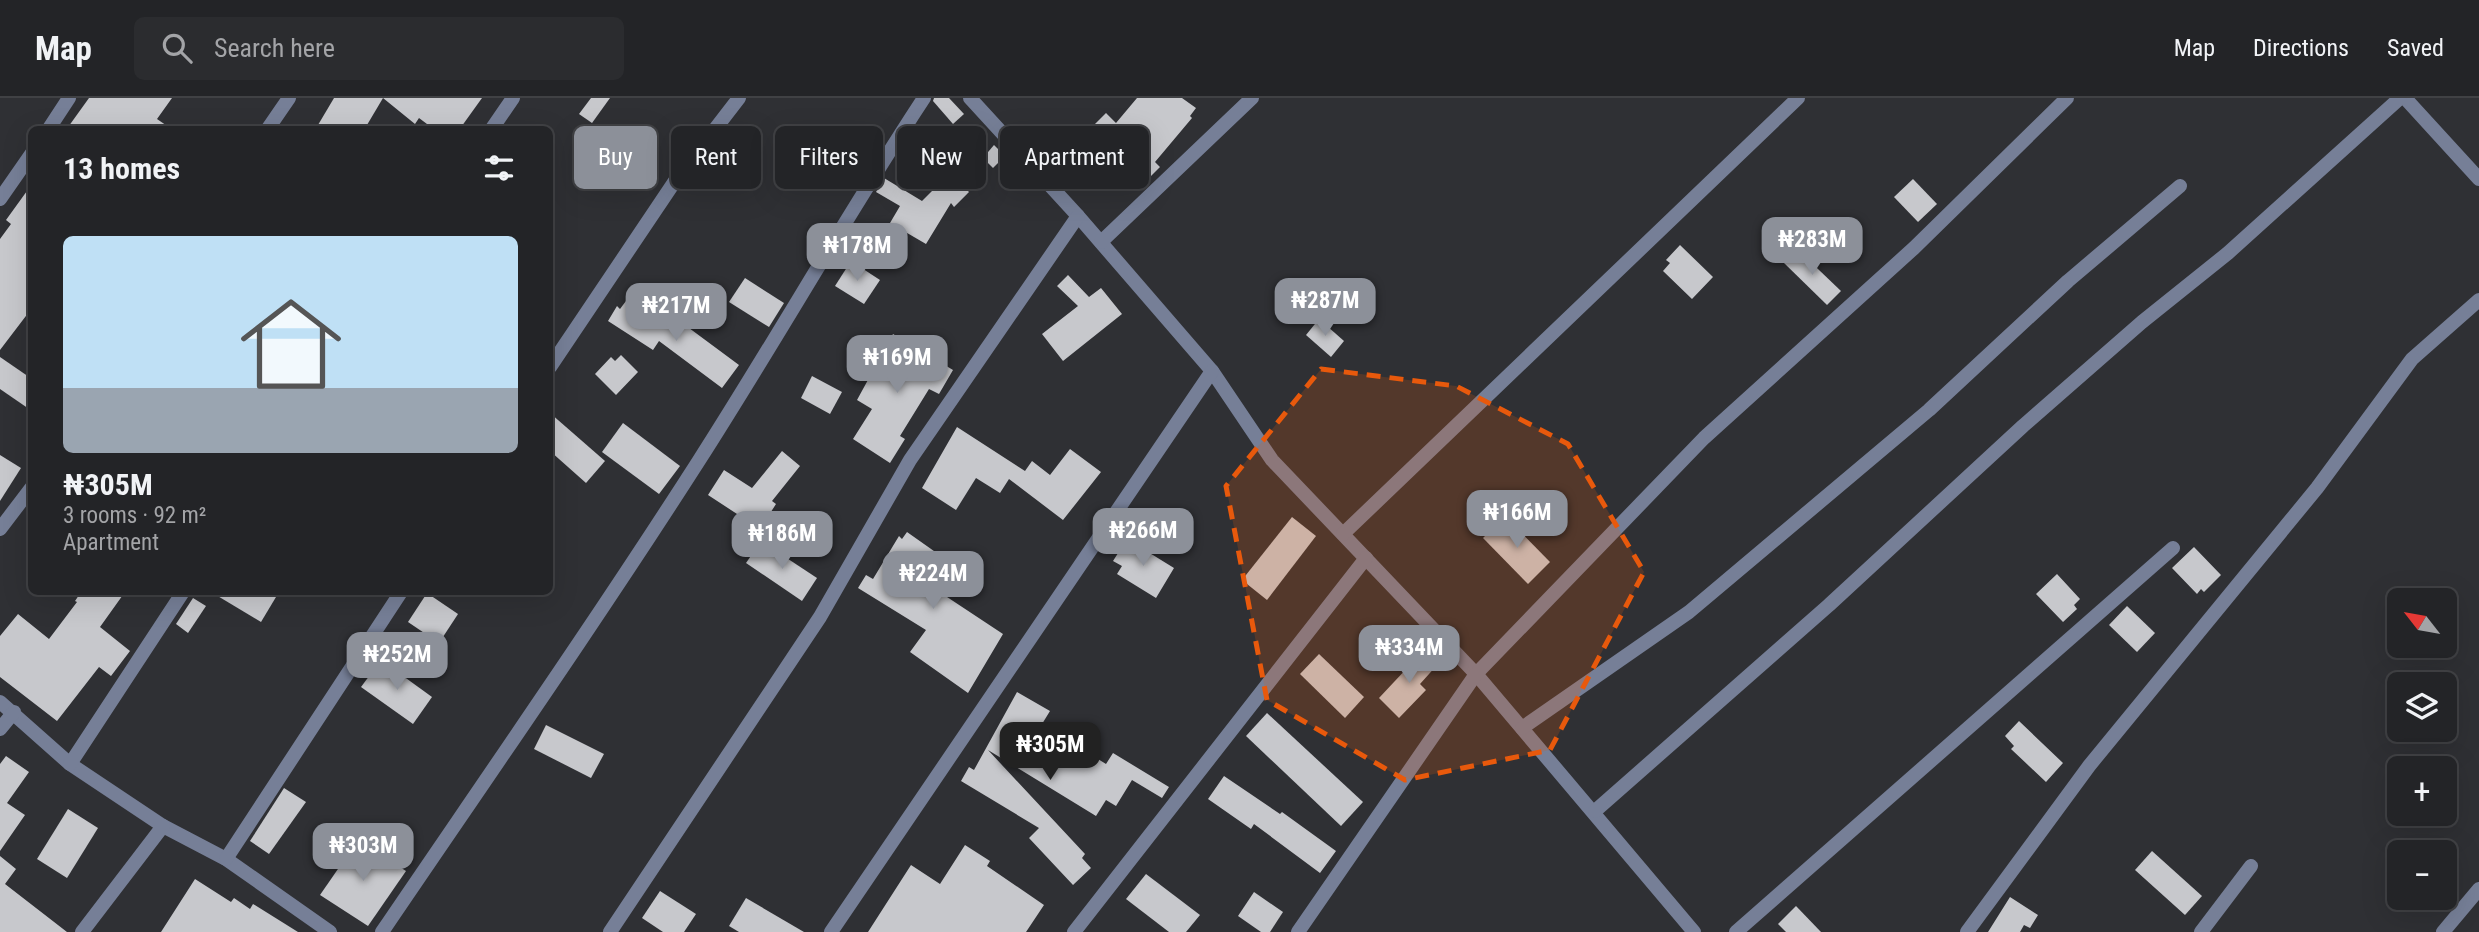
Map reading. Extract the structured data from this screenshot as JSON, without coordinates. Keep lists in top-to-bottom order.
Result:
{
  "north": "top left",
  "page": {
    "header": "Map",
    "search": "Search here",
    "nav": ["Map", "Directions", "Saved"],
    "chip": [
      "Buy",
      "Rent",
      "Filters",
      "New",
      "Apartment"
    ],
    "heading": "13 homes",
    "list": [
      {
        "name": "₦305M",
        "note": "3 rooms · 92 m² · Apartment"
      }
    ],
    "price": [
      "₦283M",
      "₦178M",
      "₦287M",
      "₦217M",
      "₦169M",
      "₦166M",
      "₦266M",
      "₦186M",
      "₦224M",
      "₦334M",
      "₦252M",
      "₦305M",
      "₦303M"
    ],
    "map_buttons": ["+", "−"]
  }
}
